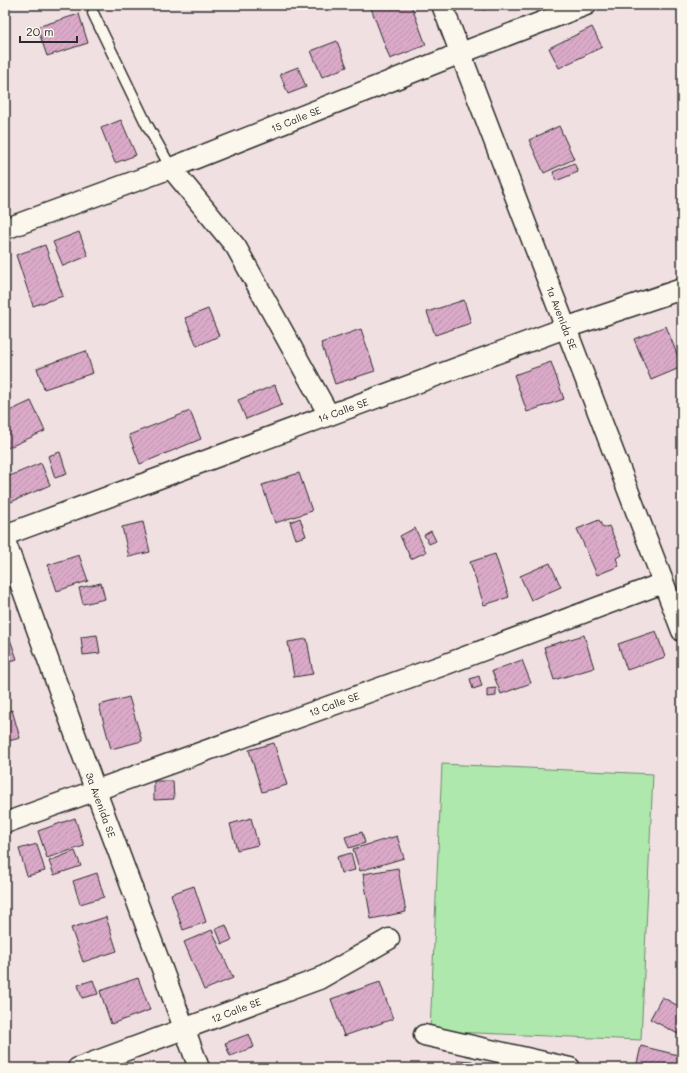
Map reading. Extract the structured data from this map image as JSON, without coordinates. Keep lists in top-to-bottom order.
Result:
{
  "streets": {
    "street": [
      "15 Calle SE",
      "1a Avenida SE",
      "14 Calle SE",
      "13 Calle SE",
      "3a Avenida SE",
      "12 Calle SE"
    ]
  },
  "crossings": [
    ["15 Calle SE", "1a Avenida SE"],
    ["1a Avenida SE", "14 Calle SE"],
    ["1a Avenida SE", "13 Calle SE"],
    ["13 Calle SE", "3a Avenida SE"],
    ["3a Avenida SE", "12 Calle SE"]
  ],
  "scale_bar": "20 m"
}
